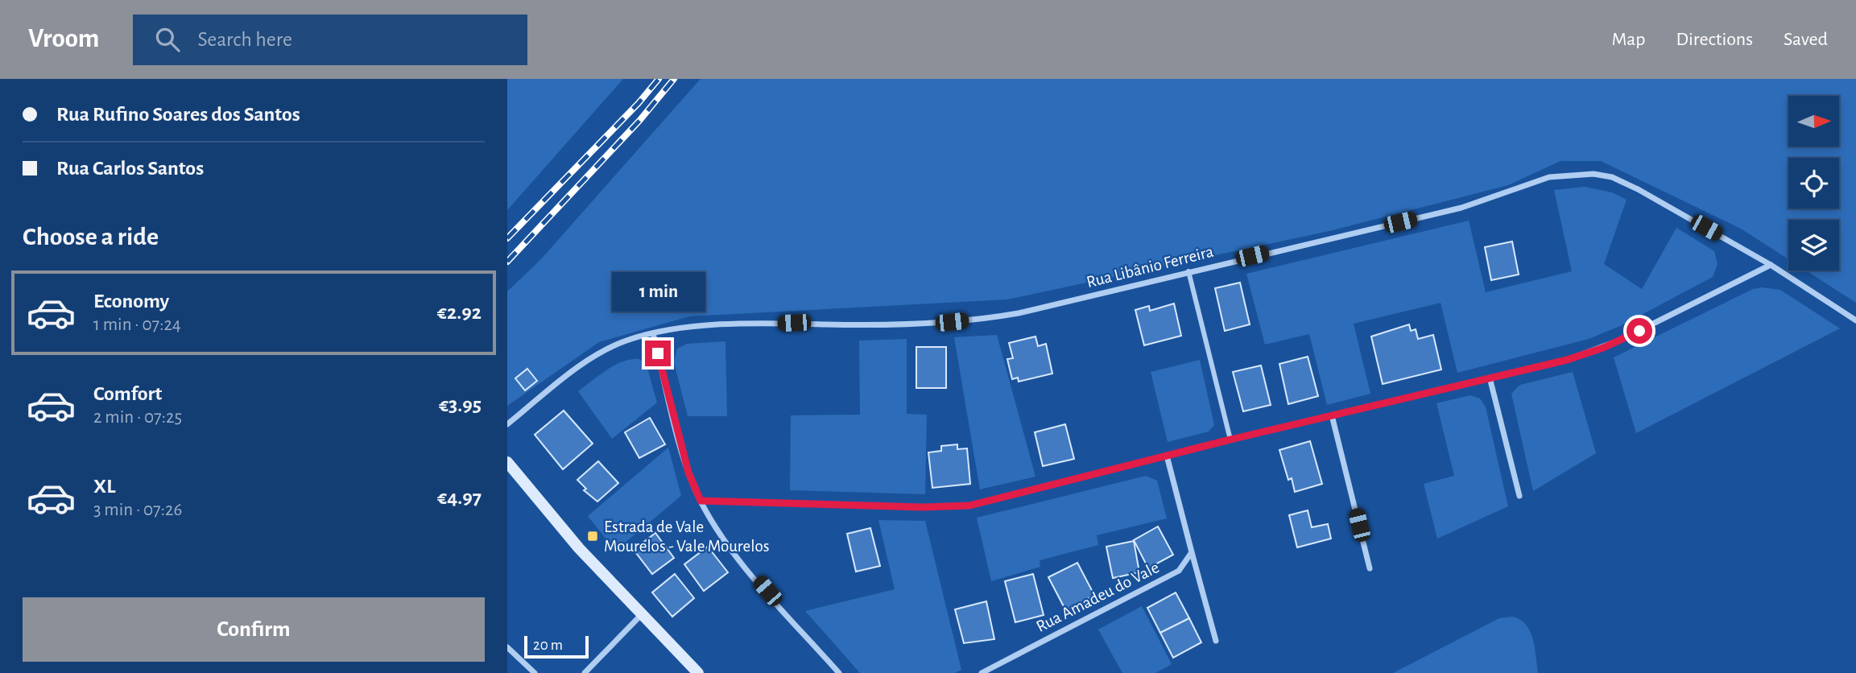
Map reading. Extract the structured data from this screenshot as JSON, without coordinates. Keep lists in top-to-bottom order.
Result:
{
  "streets": {
    "street": ["Rua Libânio Ferreira", "Rua Amadeu do Vale"]
  },
  "places": {
    "transit": ["Estrada de Vale Mourelos - Vale Mourelos"]
  },
  "scale_bar": "20 m",
  "north": "right",
  "page": {
    "header": "Vroom",
    "search": "Search here",
    "nav": ["Map", "Directions", "Saved"],
    "banner": ["Rua Rufino Soares dos Santos", "Rua Carlos Santos"],
    "heading": "Choose a ride",
    "list": [
      {
        "name": "Economy",
        "note": "1 min · 07:24",
        "value": "€2.92"
      },
      {
        "name": "Comfort",
        "note": "2 min · 07:25",
        "value": "€3.95"
      },
      {
        "name": "XL",
        "note": "3 min · 07:26",
        "value": "€4.97"
      }
    ],
    "bubble": "1 min",
    "buttons": "Confirm",
    "scale": "20 m"
  }
}
